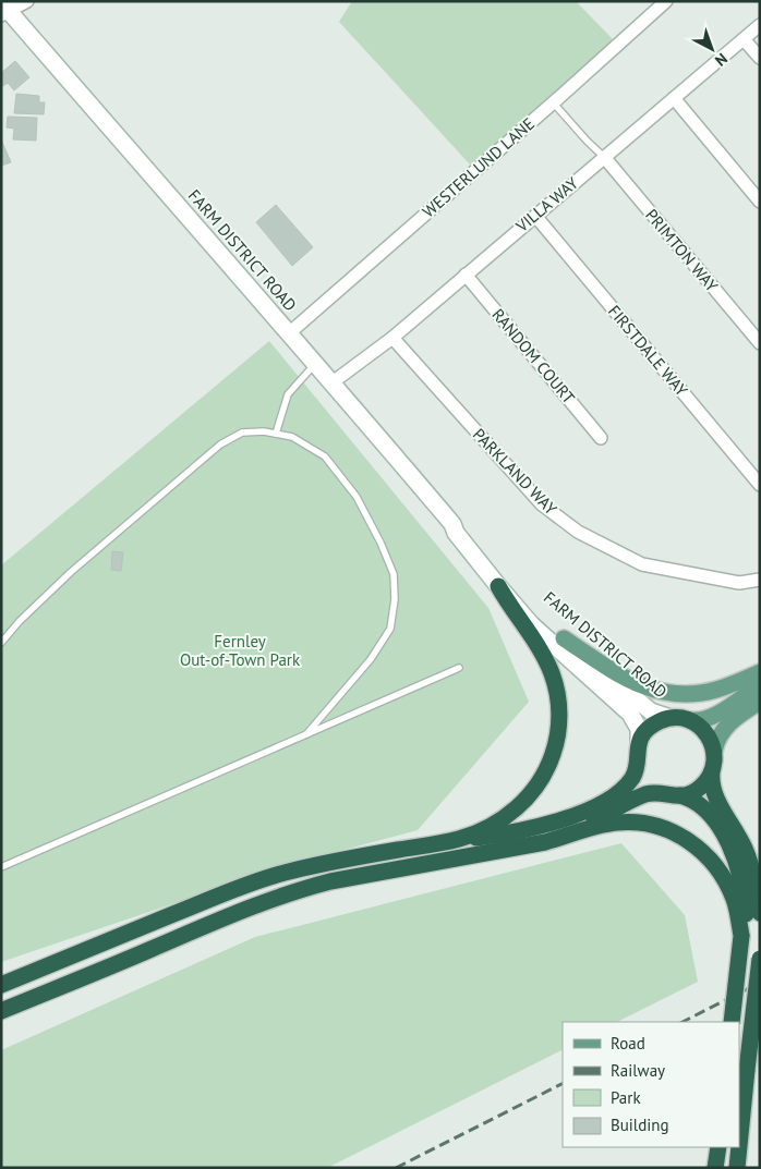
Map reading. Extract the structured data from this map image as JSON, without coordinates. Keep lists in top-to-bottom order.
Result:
{
  "streets": {
    "main road": ["FARM DISTRICT ROAD"],
    "street": [
      "WESTERLUND LANE",
      "VILLA WAY",
      "PRIMTON WAY",
      "FIRSTDALE WAY",
      "RANDOM COURT",
      "PARKLAND WAY"
    ]
  },
  "crossings": [
    ["WESTERLUND LANE", "FARM DISTRICT ROAD"],
    ["VILLA WAY", "FARM DISTRICT ROAD"],
    ["VILLA WAY", "PRIMTON WAY"],
    ["VILLA WAY", "FIRSTDALE WAY"],
    ["VILLA WAY", "RANDOM COURT"],
    ["VILLA WAY", "PARKLAND WAY"]
  ],
  "parks": ["Fernley Out-of-Town Park"],
  "legend": [
    "Road",
    "Railway",
    "Park",
    "Building"
  ],
  "north": "bottom right"
}
